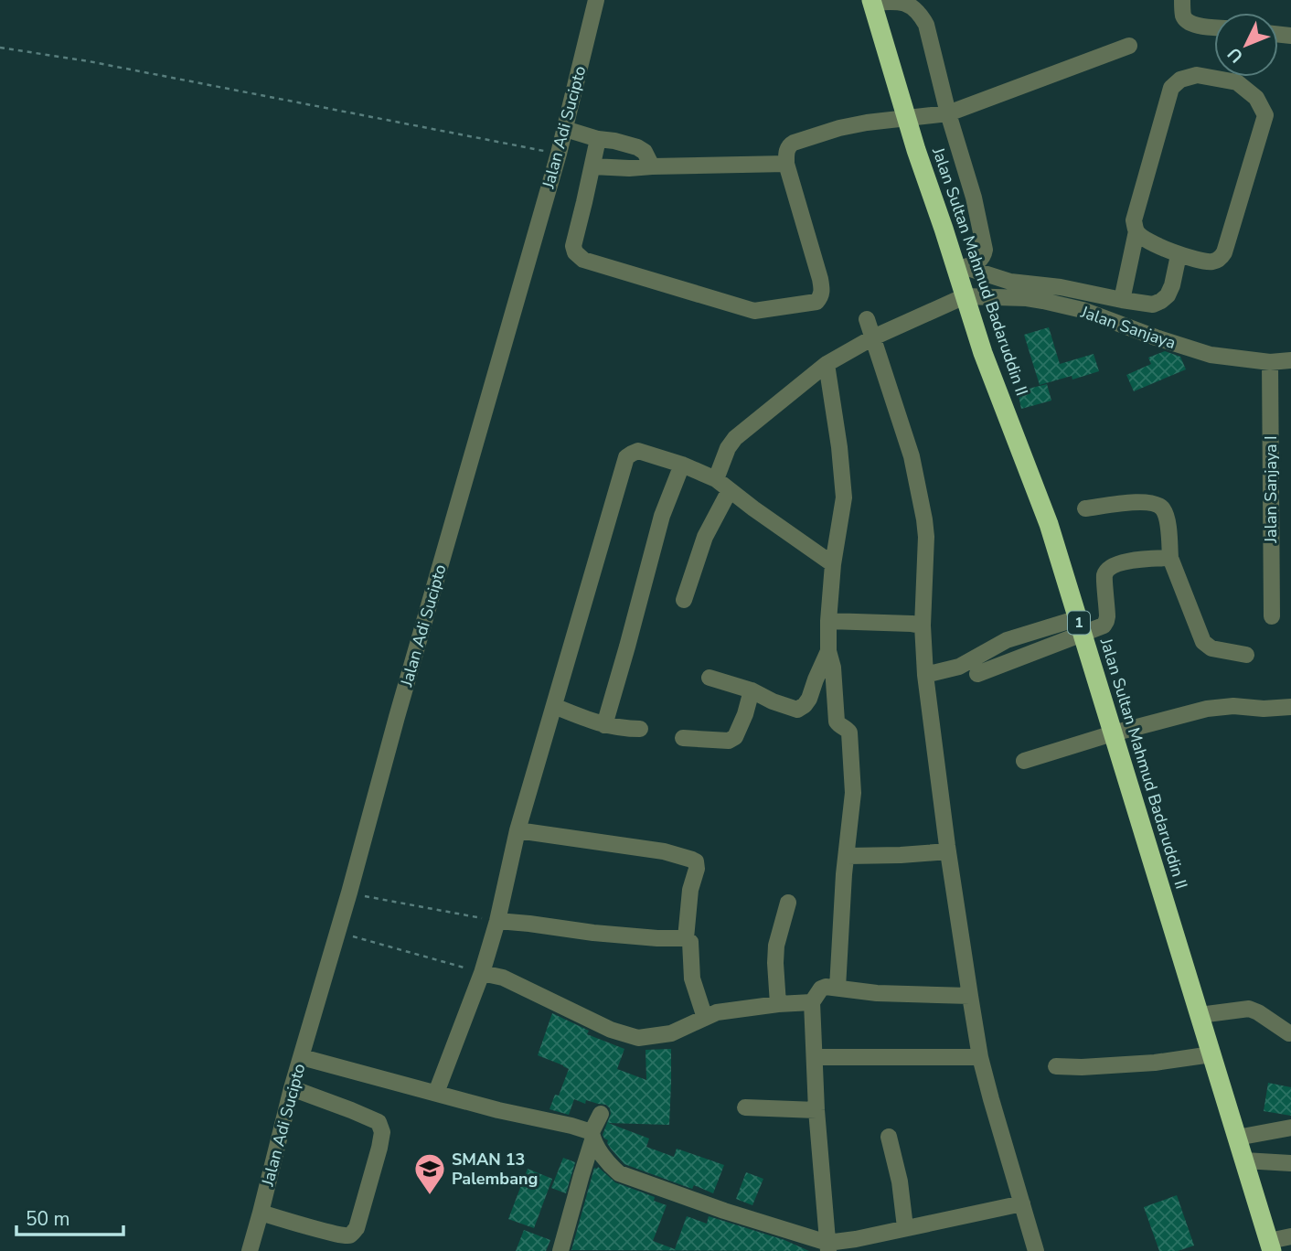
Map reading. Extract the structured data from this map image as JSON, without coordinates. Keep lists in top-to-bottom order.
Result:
{
  "streets": {
    "highway": ["Jalan Sultan Mahmud Badaruddin II", "1"],
    "street": ["Jalan Adi Sucipto", "Jalan Sanjaya", "Jalan Sanjaya I"]
  },
  "crossings": [
    ["Jalan Sultan Mahmud Badaruddin II", "Jalan Sanjaya"],
    ["Jalan Sanjaya", "Jalan Sanjaya I"]
  ],
  "places": {
    "school or university": ["SMAN 13 Palembang"]
  },
  "scale_bar": "50 m",
  "north": "bottom left"
}
